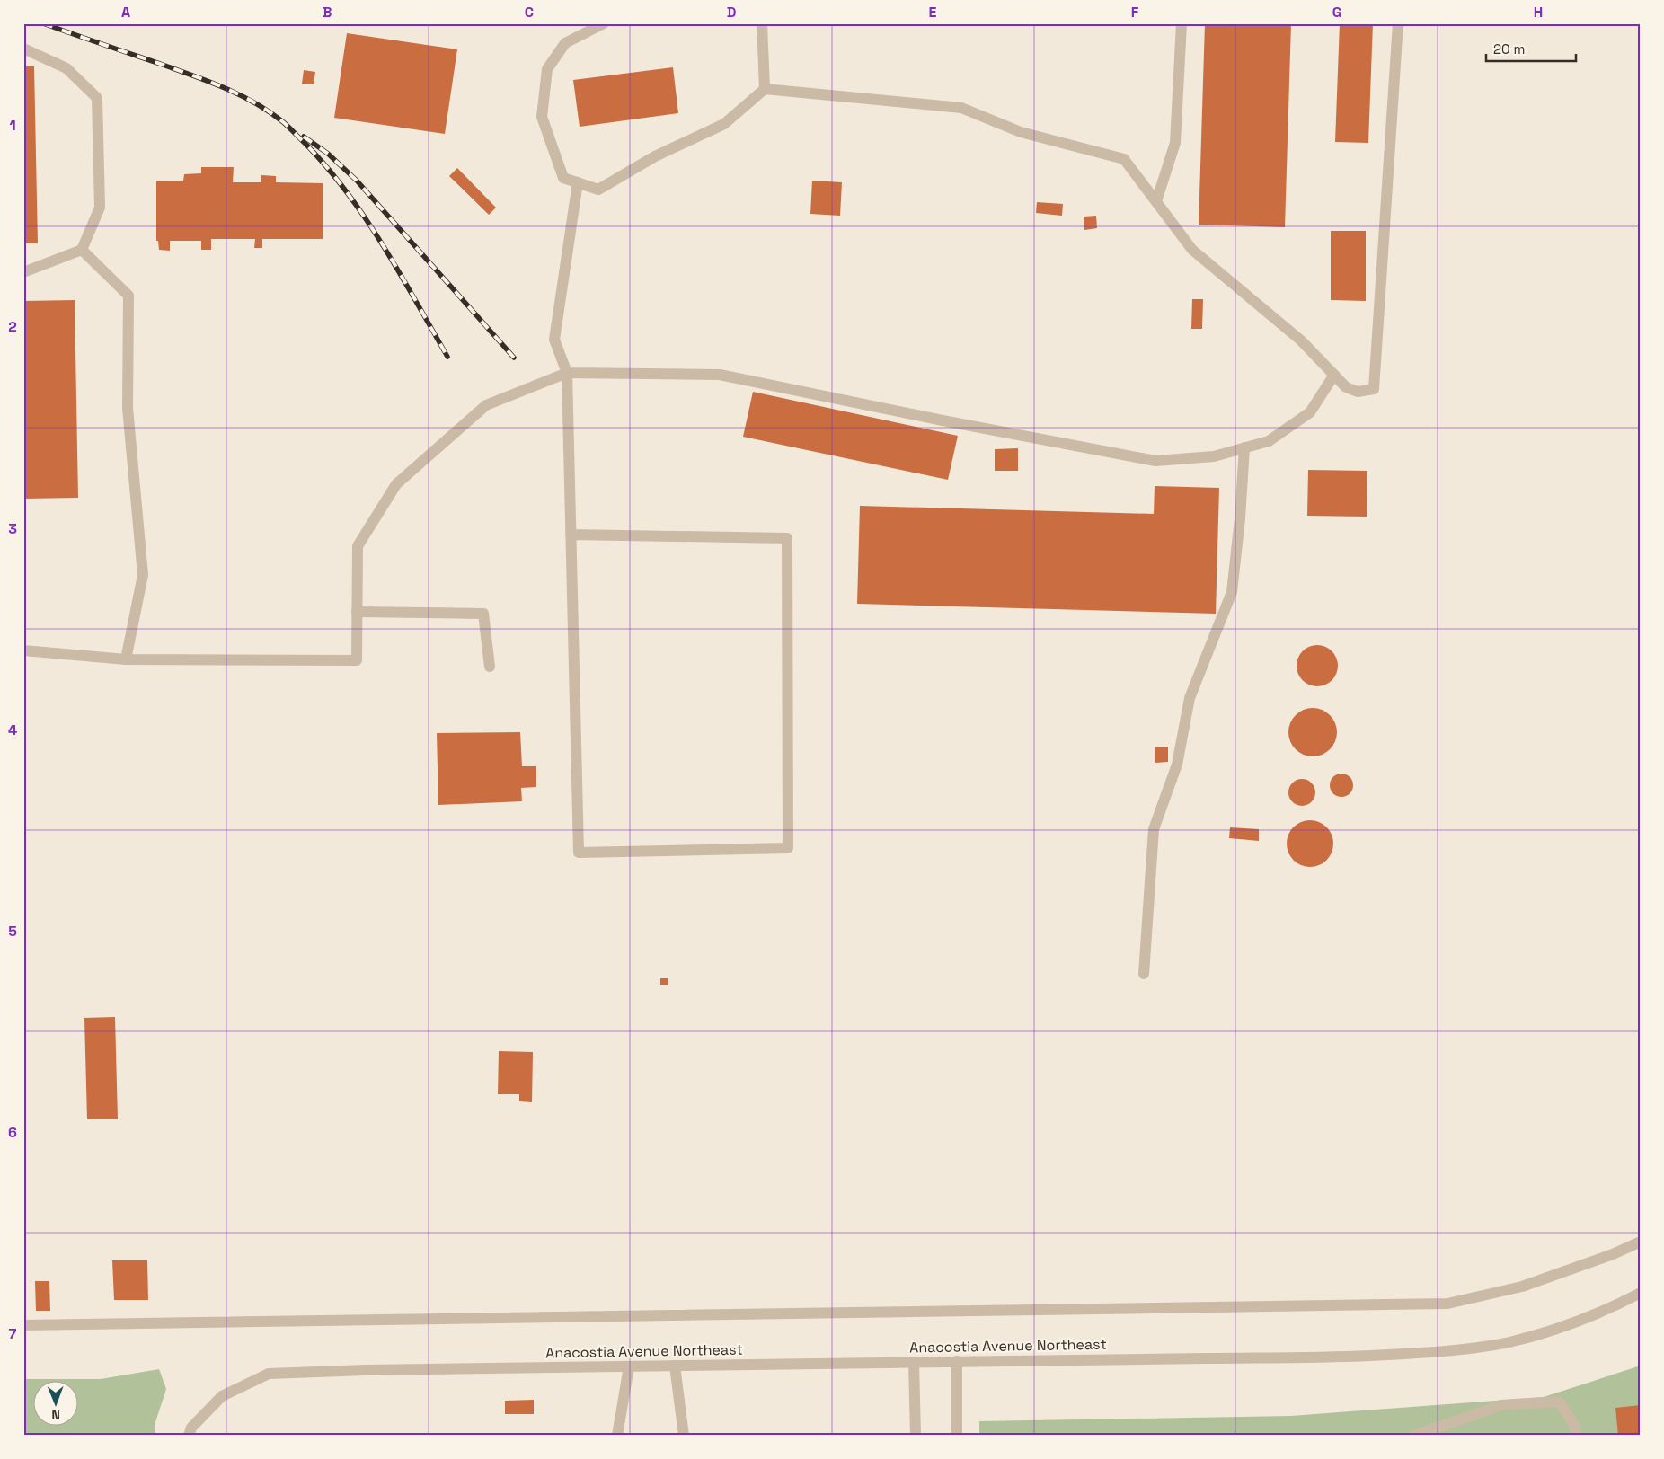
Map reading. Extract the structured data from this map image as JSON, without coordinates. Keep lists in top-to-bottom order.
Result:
{
  "streets": {
    "street": ["Anacostia Avenue Northeast"]
  },
  "scale_bar": "20 m",
  "north": "bottom",
  "grid": {
    "columns": [
      "A",
      "B",
      "C",
      "D",
      "E",
      "F",
      "G",
      "H"
    ],
    "rows": [
      "1",
      "2",
      "3",
      "4",
      "5",
      "6",
      "7"
    ]
  }
}
